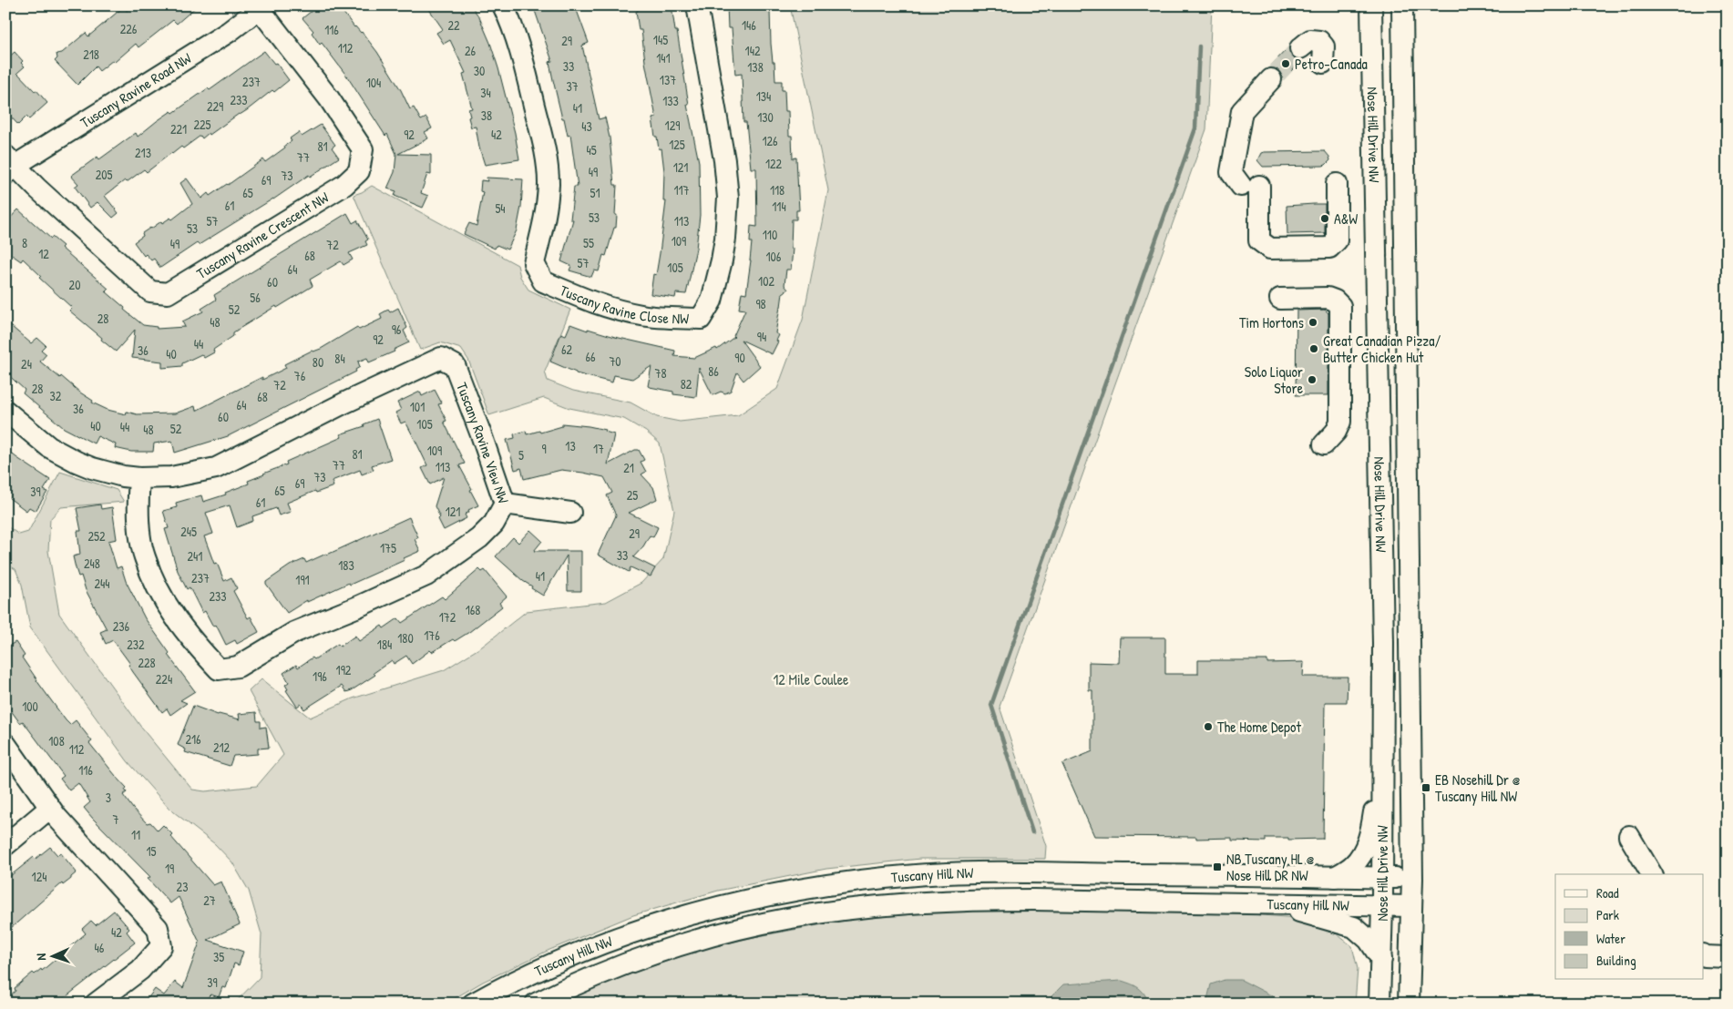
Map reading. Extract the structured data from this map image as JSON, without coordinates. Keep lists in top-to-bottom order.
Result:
{
  "streets": {
    "street": [
      "Tuscany Ravine Road NW",
      "Nose Hill Drive NW",
      "Tuscany Ravine Crescent NW",
      "Tuscany Ravine Close NW",
      "Tuscany Ravine View NW",
      "Tuscany Hill NW"
    ]
  },
  "crossings": [
    ["Tuscany Ravine Road NW", "Tuscany Ravine Crescent NW"],
    ["Nose Hill Drive NW", "Tuscany Hill NW"]
  ],
  "parks": ["12 Mile Coulee"],
  "places": {
    "other": [
      "Petro-Canada",
      "A&W",
      "Tim Hortons",
      "Great Canadian Pizza/ Butter Chicken Hut",
      "Solo Liquor Store",
      "The Home Depot"
    ],
    "transit": ["EB Nosehill Dr @ Tuscany Hill NW", "NB Tuscany HL @ Nose Hill DR NW"]
  },
  "house_numbers": [
    "22",
    "146",
    "226",
    "116",
    "145",
    "29",
    "112",
    "26",
    "142",
    "218",
    "141",
    "33",
    "138",
    "30",
    "137",
    "237",
    "104",
    "37",
    "34",
    "134",
    "233",
    "133",
    "229",
    "41",
    "38",
    "130",
    "225",
    "129",
    "43",
    "221",
    "92",
    "42",
    "126",
    "125",
    "81",
    "45",
    "213",
    "77",
    "122",
    "121",
    "49",
    "205",
    "73",
    "69",
    "117",
    "118",
    "65",
    "51",
    "61",
    "114",
    "54",
    "53",
    "57",
    "113",
    "53",
    "110",
    "109",
    "8",
    "55",
    "49",
    "72",
    "12",
    "68",
    "106",
    "57",
    "105",
    "64",
    "102",
    "60",
    "20",
    "56",
    "98",
    "52",
    "28",
    "48",
    "96",
    "94",
    "92",
    "44",
    "62",
    "36",
    "40",
    "66",
    "90",
    "84",
    "70",
    "80",
    "24",
    "86",
    "78",
    "76",
    "82",
    "72",
    "28",
    "32",
    "68",
    "64",
    "101",
    "36",
    "60",
    "105",
    "40",
    "44",
    "52",
    "48",
    "13",
    "9",
    "17",
    "109",
    "81",
    "5",
    "77",
    "113",
    "21",
    "73",
    "69",
    "65",
    "39",
    "25",
    "61",
    "121",
    "245",
    "29",
    "252",
    "175",
    "33",
    "241",
    "248",
    "183",
    "41",
    "237",
    "191",
    "244",
    "233",
    "168",
    "172",
    "236",
    "176",
    "180",
    "232",
    "184",
    "228",
    "192",
    "196",
    "224",
    "100",
    "216",
    "108",
    "212",
    "112",
    "116",
    "3",
    "7",
    "11",
    "15",
    "19",
    "124",
    "23",
    "27",
    "42",
    "46",
    "35",
    "39"
  ],
  "legend": [
    "Road",
    "Park",
    "Water",
    "Building"
  ],
  "north": "left"
}
